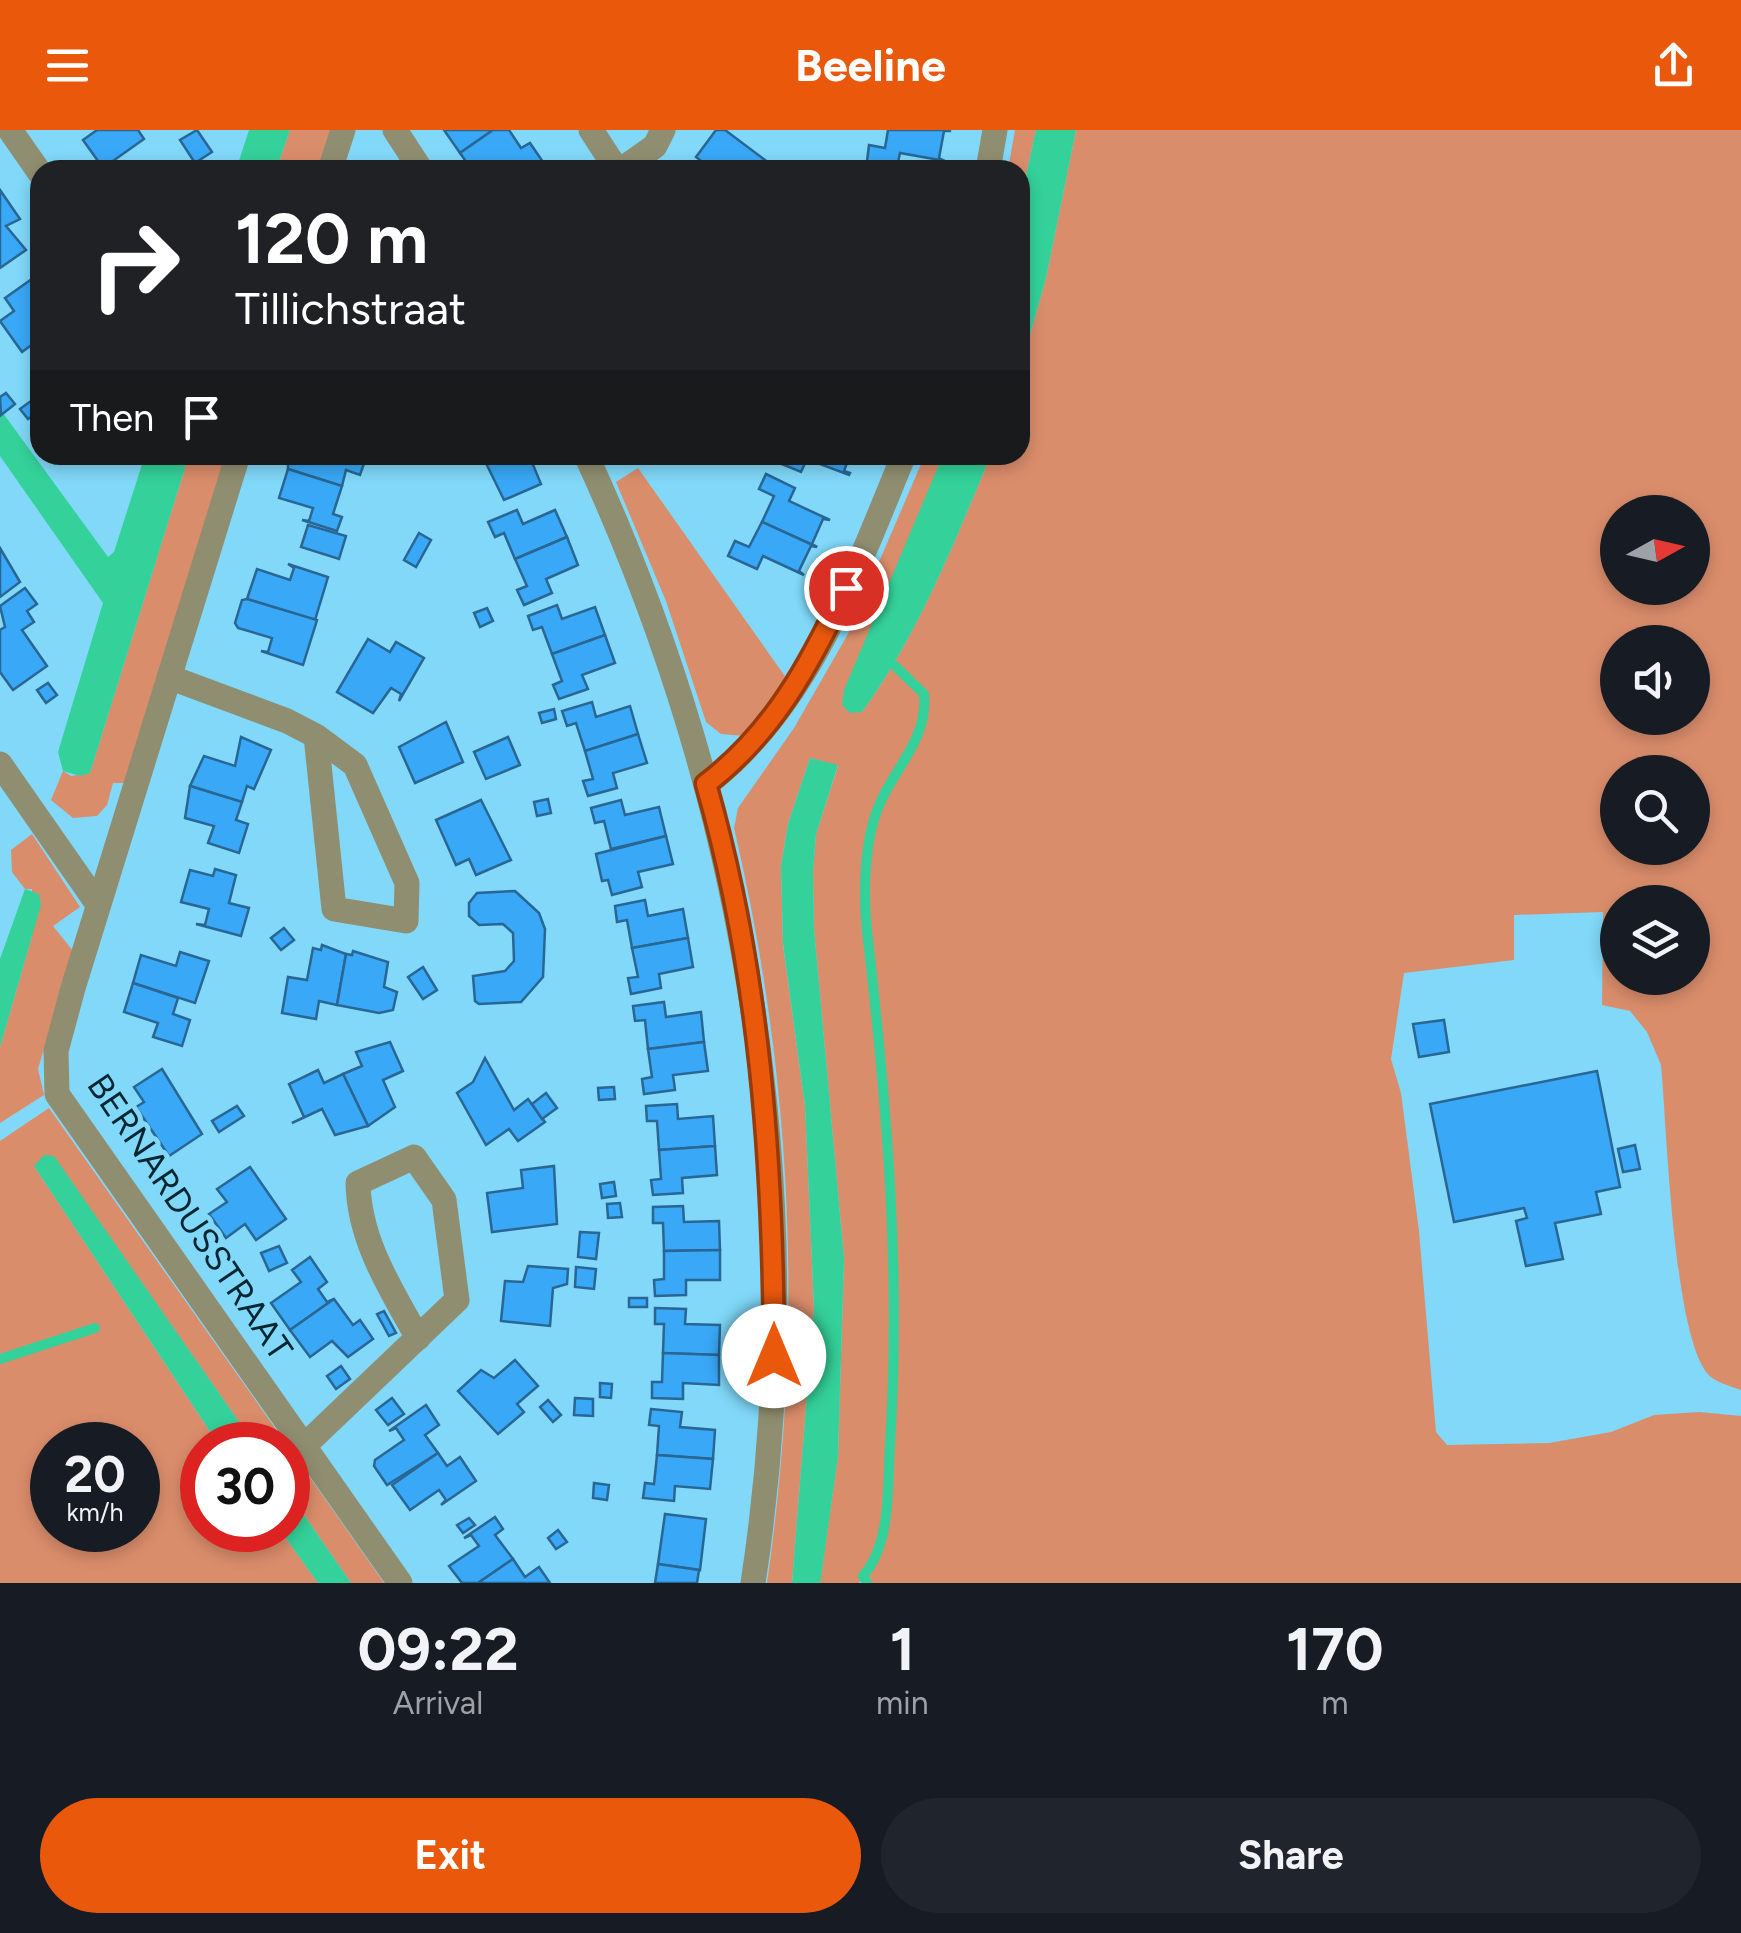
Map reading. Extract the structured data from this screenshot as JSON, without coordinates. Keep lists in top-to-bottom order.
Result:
{
  "streets": {
    "street": ["BERNARDUSSTRAAT"]
  },
  "north": "right",
  "page": {
    "header": "Beeline",
    "turn": ["120 m", "Tillichstraat"],
    "then": "Then",
    "speed": "20 km/h",
    "limit": "30",
    "eta": [
      "09:22",
      "Arrival",
      "1",
      "min",
      "170",
      "m"
    ],
    "buttons": ["Exit", "Share"]
  }
}
